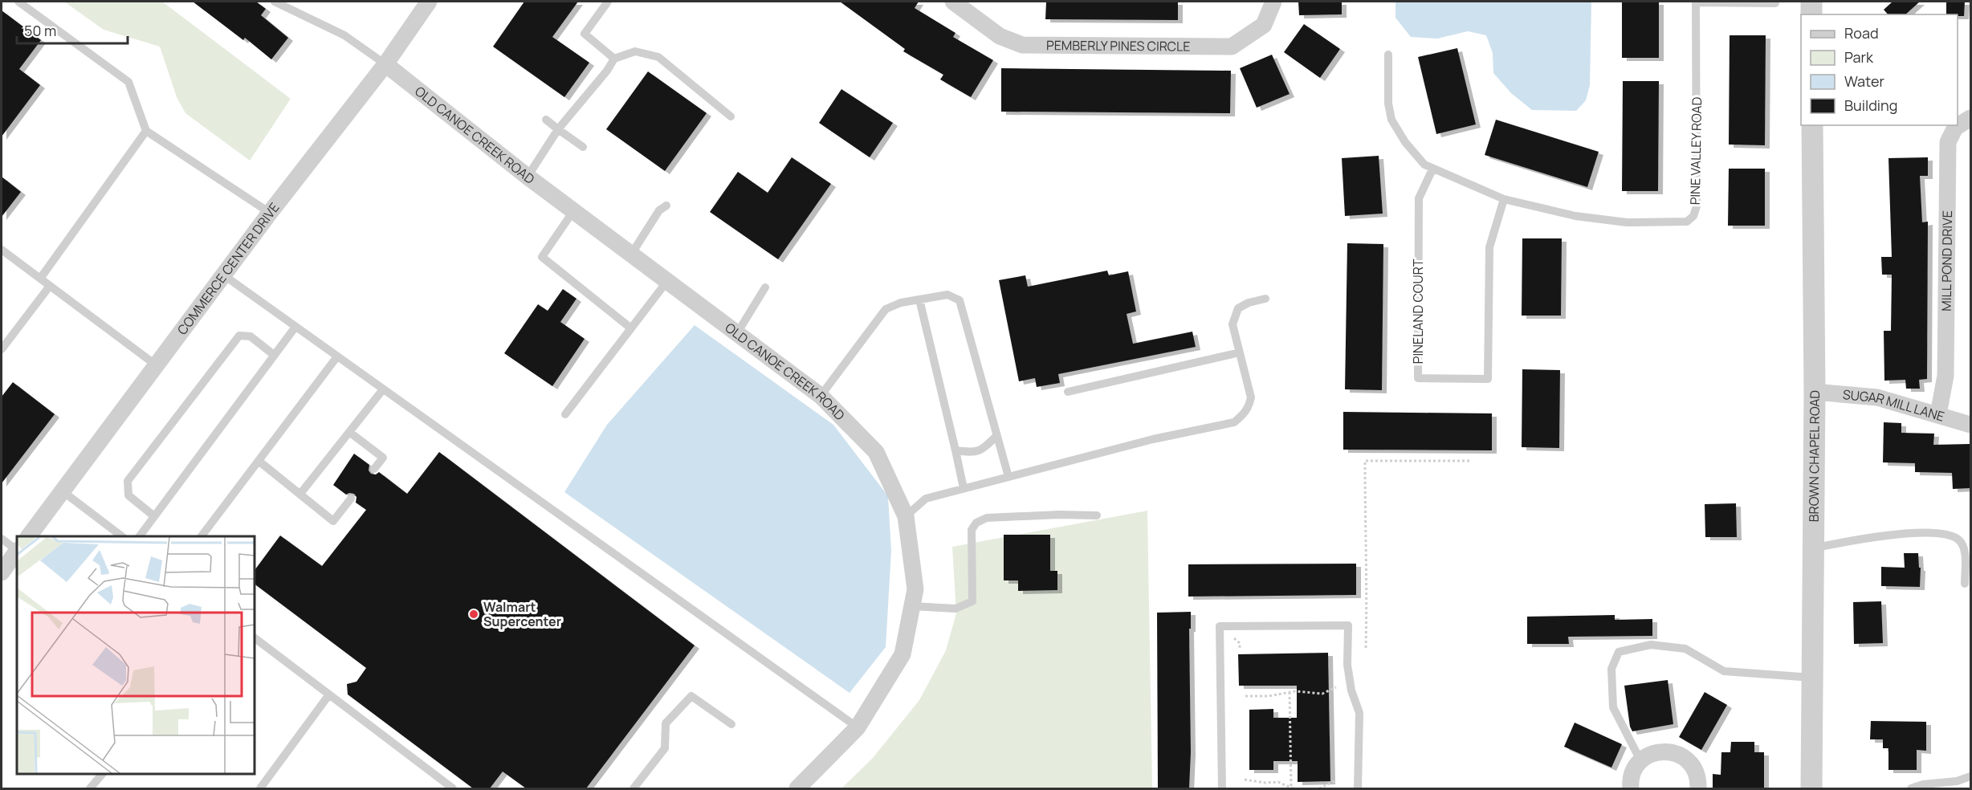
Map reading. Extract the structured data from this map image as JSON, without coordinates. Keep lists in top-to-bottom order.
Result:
{
  "streets": {
    "street": [
      "PEMBERLY PINES CIRCLE",
      "OLD CANOE CREEK ROAD",
      "MILL POND DRIVE",
      "COMMERCE CENTER DRIVE",
      "SUGAR MILL LANE",
      "BROWN CHAPEL ROAD"
    ],
    "lane": ["PINE VALLEY ROAD", "PINELAND COURT"]
  },
  "crossings": [
    ["OLD CANOE CREEK ROAD", "COMMERCE CENTER DRIVE"],
    ["PINE VALLEY ROAD", "PINELAND COURT"],
    ["MILL POND DRIVE", "SUGAR MILL LANE"],
    ["SUGAR MILL LANE", "BROWN CHAPEL ROAD"]
  ],
  "places": ["Walmart Supercenter"],
  "legend": [
    "Road",
    "Park",
    "Water",
    "Building"
  ],
  "scale_bar": "50 m"
}
